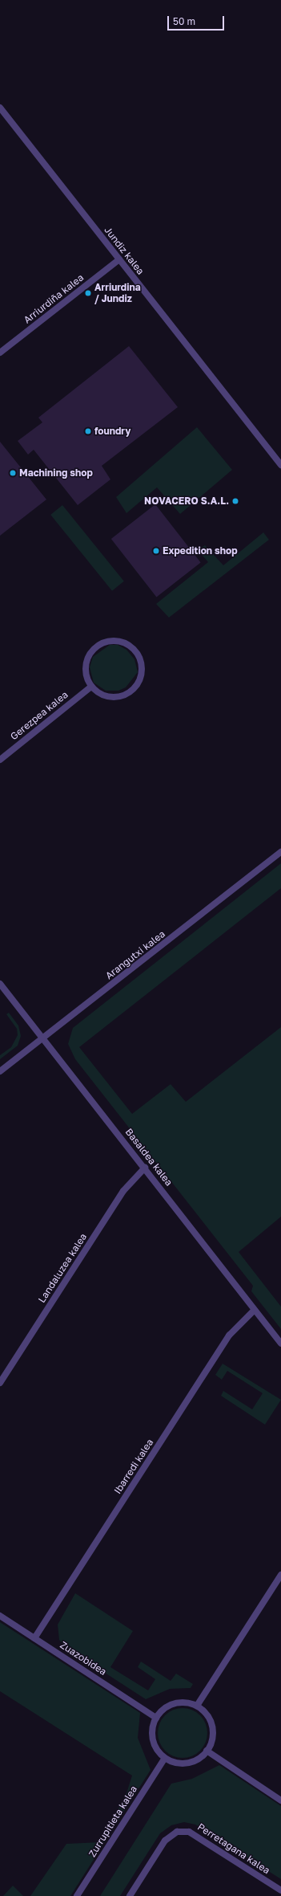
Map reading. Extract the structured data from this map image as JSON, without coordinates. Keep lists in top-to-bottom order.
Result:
{
  "streets": {
    "street": [
      "Jundiz kalea",
      "Arriurdiña kalea",
      "Gerezpea kalea",
      "Arangutxi kalea",
      "Basaldea kalea",
      "Landaluzea kalea",
      "Ibarredi kalea",
      "Zuazobidea",
      "Zurrupitieta kalea",
      "Perretagana kalea"
    ]
  },
  "crossings": [
    ["Jundiz kalea", "Arriurdiña kalea"],
    ["Arangutxi kalea", "Basaldea kalea"],
    ["Basaldea kalea", "Landaluzea kalea"],
    ["Basaldea kalea", "Ibarredi kalea"],
    ["Ibarredi kalea", "Zuazobidea"],
    ["Zuazobidea", "Zurrupitieta kalea"]
  ],
  "places": [
    "Arriurdina / Jundiz",
    "foundry",
    "Machining shop",
    "NOVACERO S.A.L.",
    "Expedition shop"
  ],
  "scale_bar": "50 m"
}
